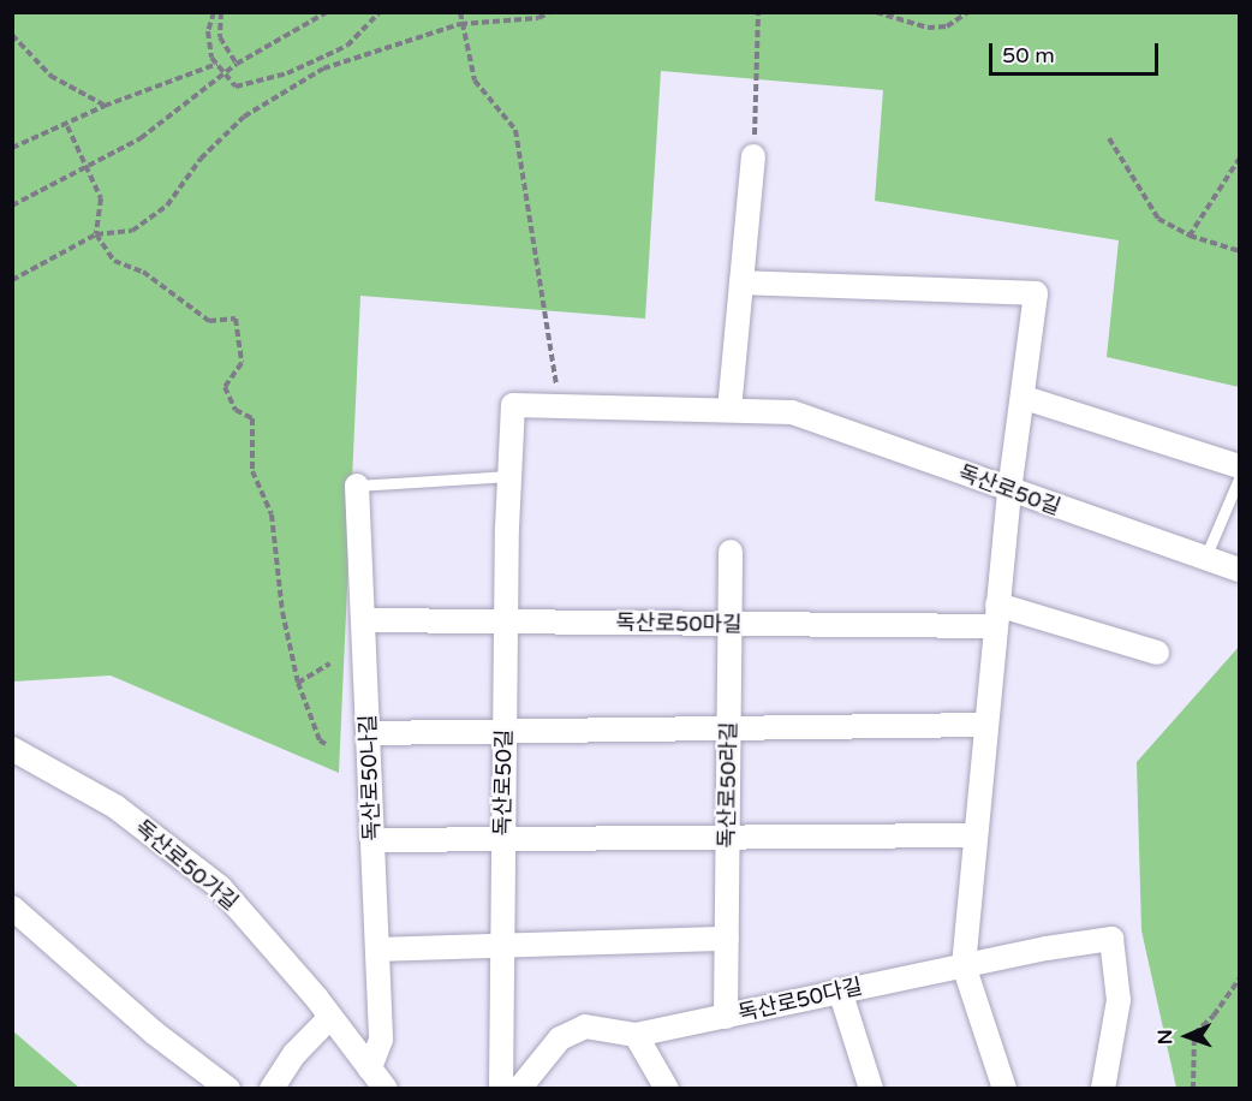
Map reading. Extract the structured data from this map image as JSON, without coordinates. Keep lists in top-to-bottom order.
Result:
{
  "streets": {
    "street": [
      "독산로50길",
      "독산로50마길",
      "독산로50나길",
      "독산로50라길",
      "독산로50가길",
      "독산로50다길"
    ]
  },
  "crossings": [
    ["독산로50길", "독산로50마길"],
    ["독산로50마길", "독산로50나길"],
    ["독산로50마길", "독산로50라길"],
    ["독산로50나길", "독산로50가길"],
    ["독산로50라길", "독산로50다길"]
  ],
  "scale_bar": "50 m",
  "north": "left"
}
